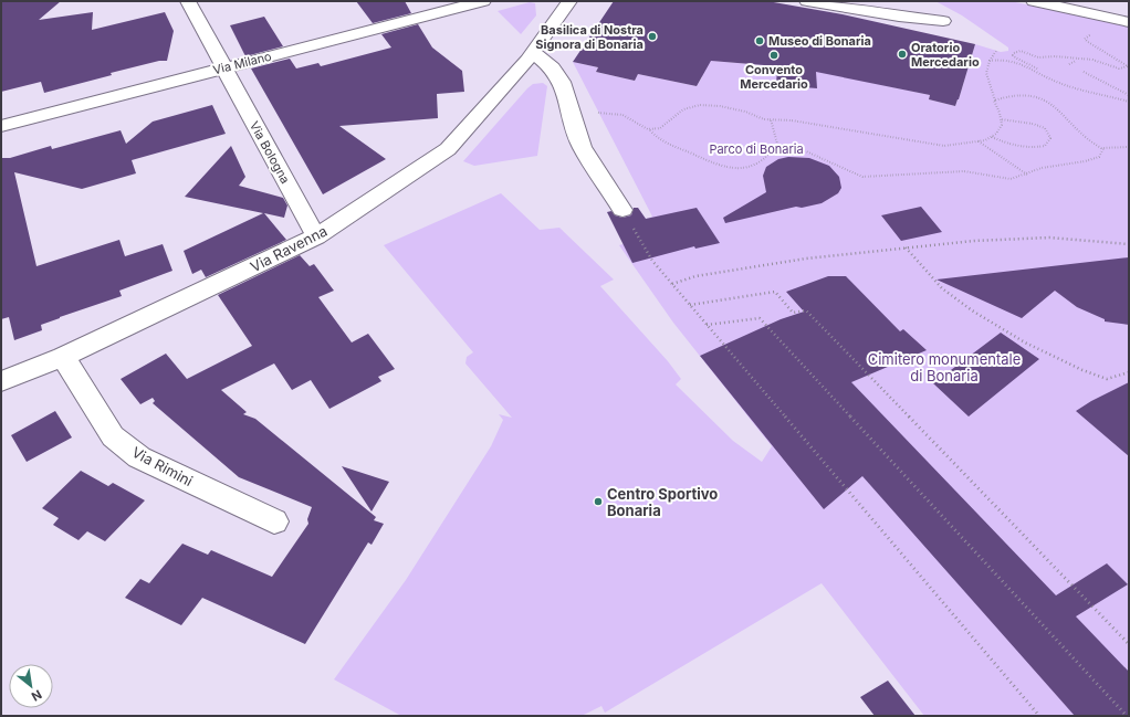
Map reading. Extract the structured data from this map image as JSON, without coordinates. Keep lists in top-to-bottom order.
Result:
{
  "streets": {
    "street": [
      "Via Milano",
      "Via Bologna",
      "Via Ravenna",
      "Via Rimini"
    ]
  },
  "crossings": [
    ["Via Milano", "Via Bologna"],
    ["Via Bologna", "Via Ravenna"],
    ["Via Ravenna", "Via Rimini"]
  ],
  "parks": ["Parco di Bonaria", "Cimitero monumentale di Bonaria"],
  "places": [
    "Basilica di Nostra Signora di Bonaria",
    "Museo di Bonaria",
    "Oratorio Mercedario",
    "Convento Mercedario",
    "Centro Sportivo Bonaria"
  ],
  "north": "bottom right"
}
